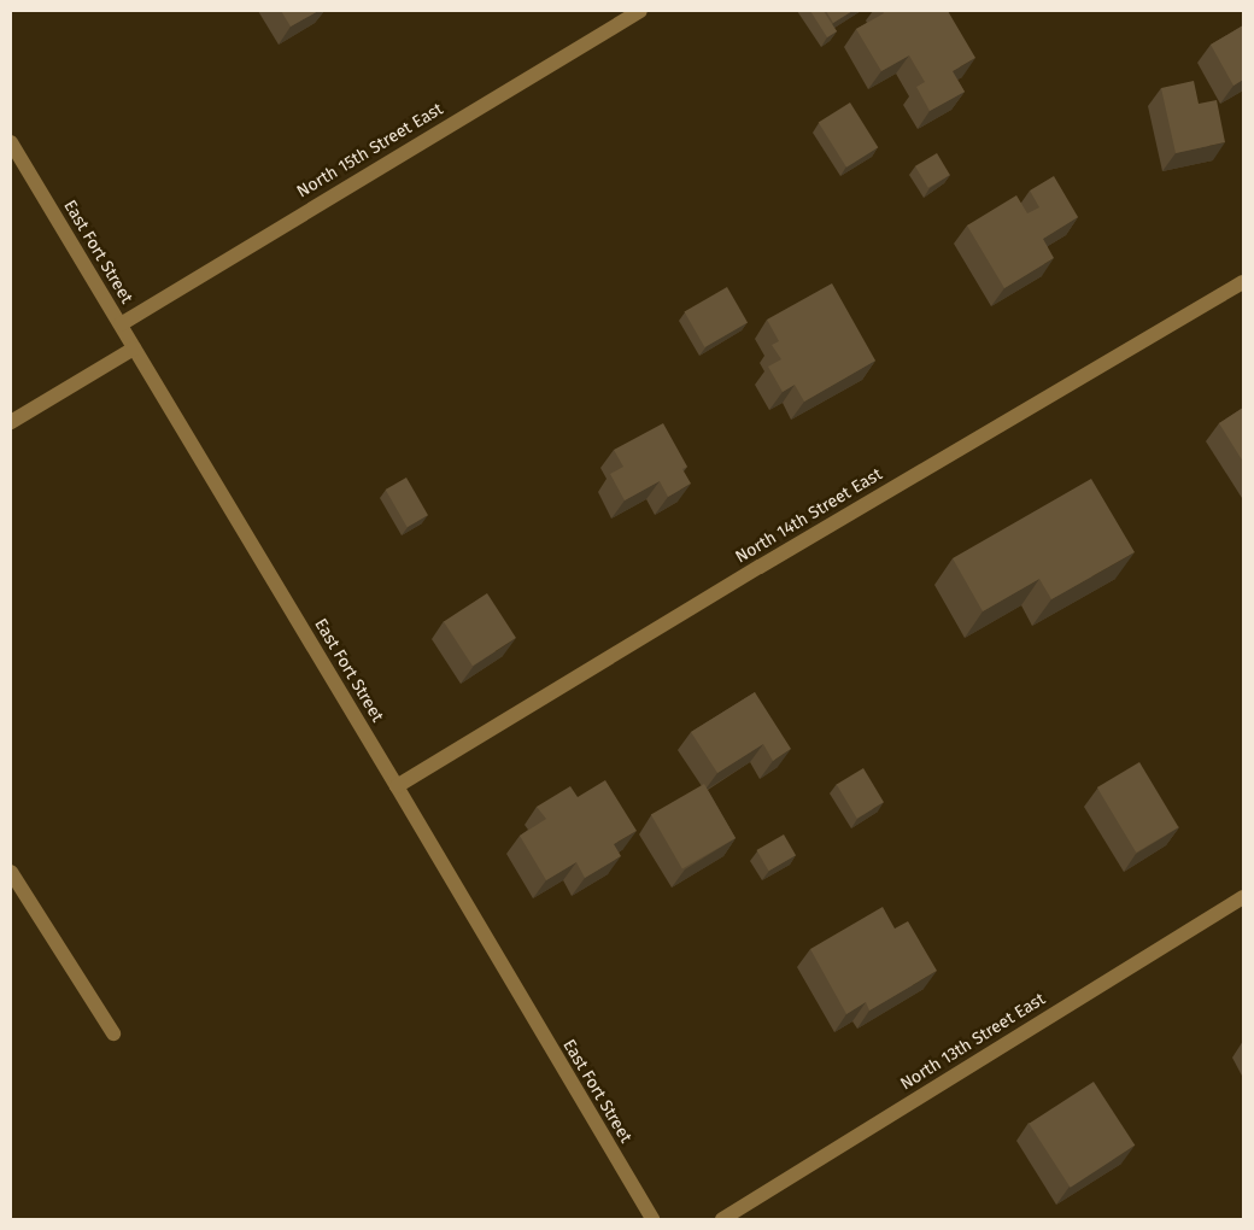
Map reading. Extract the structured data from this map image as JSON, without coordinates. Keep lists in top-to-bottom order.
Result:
{
  "streets": {
    "street": [
      "North 15th Street East",
      "East Fort Street",
      "North 14th Street East",
      "North 13th Street East"
    ]
  },
  "crossings": [
    ["North 15th Street East", "East Fort Street"],
    ["East Fort Street", "North 14th Street East"]
  ]
}
